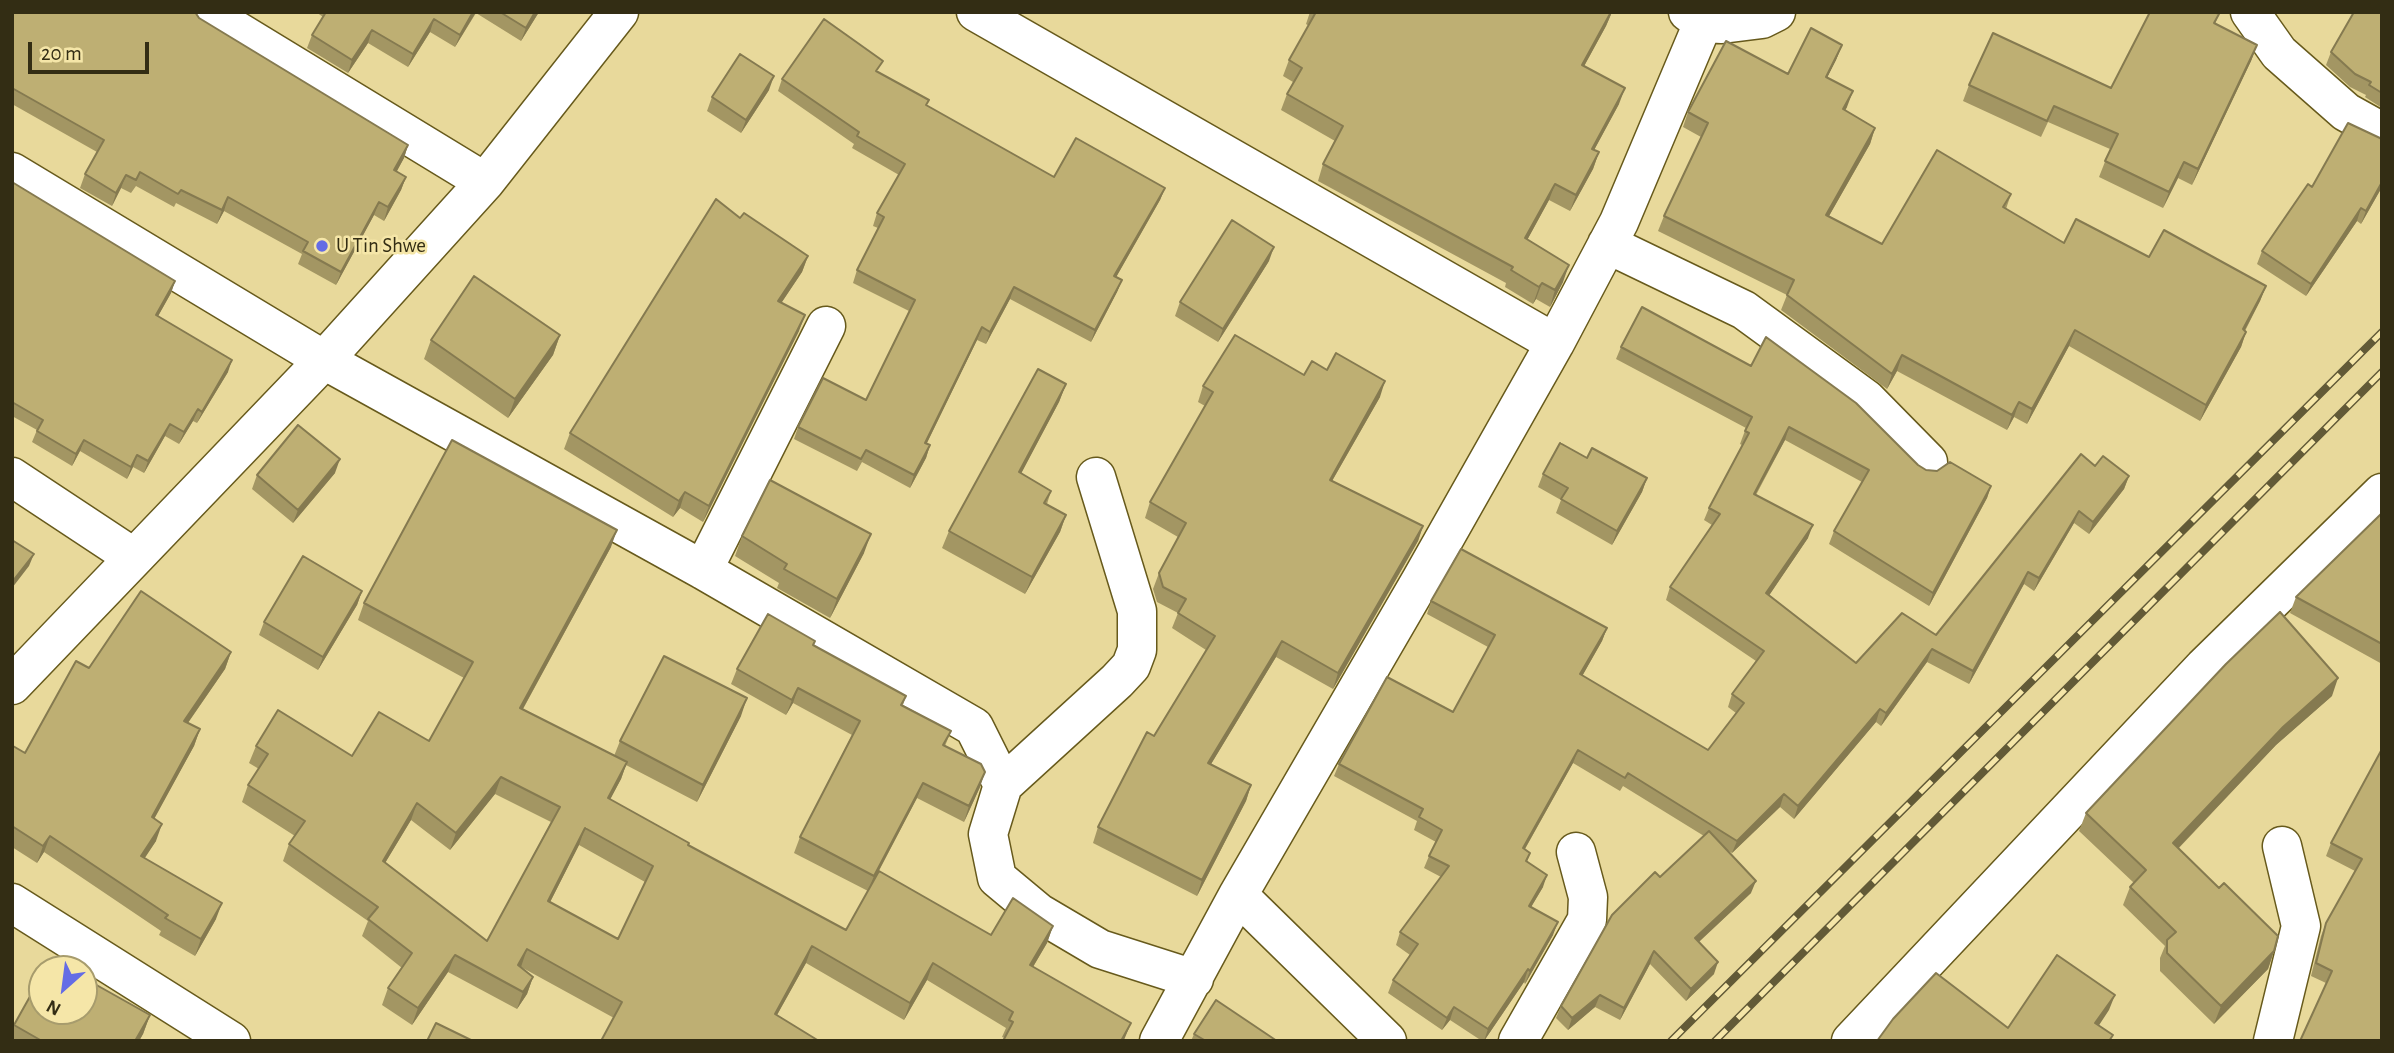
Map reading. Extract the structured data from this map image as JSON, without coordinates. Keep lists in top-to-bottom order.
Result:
{
  "places": ["U Tin Shwe"],
  "scale_bar": "20 m",
  "north": "bottom left"
}
